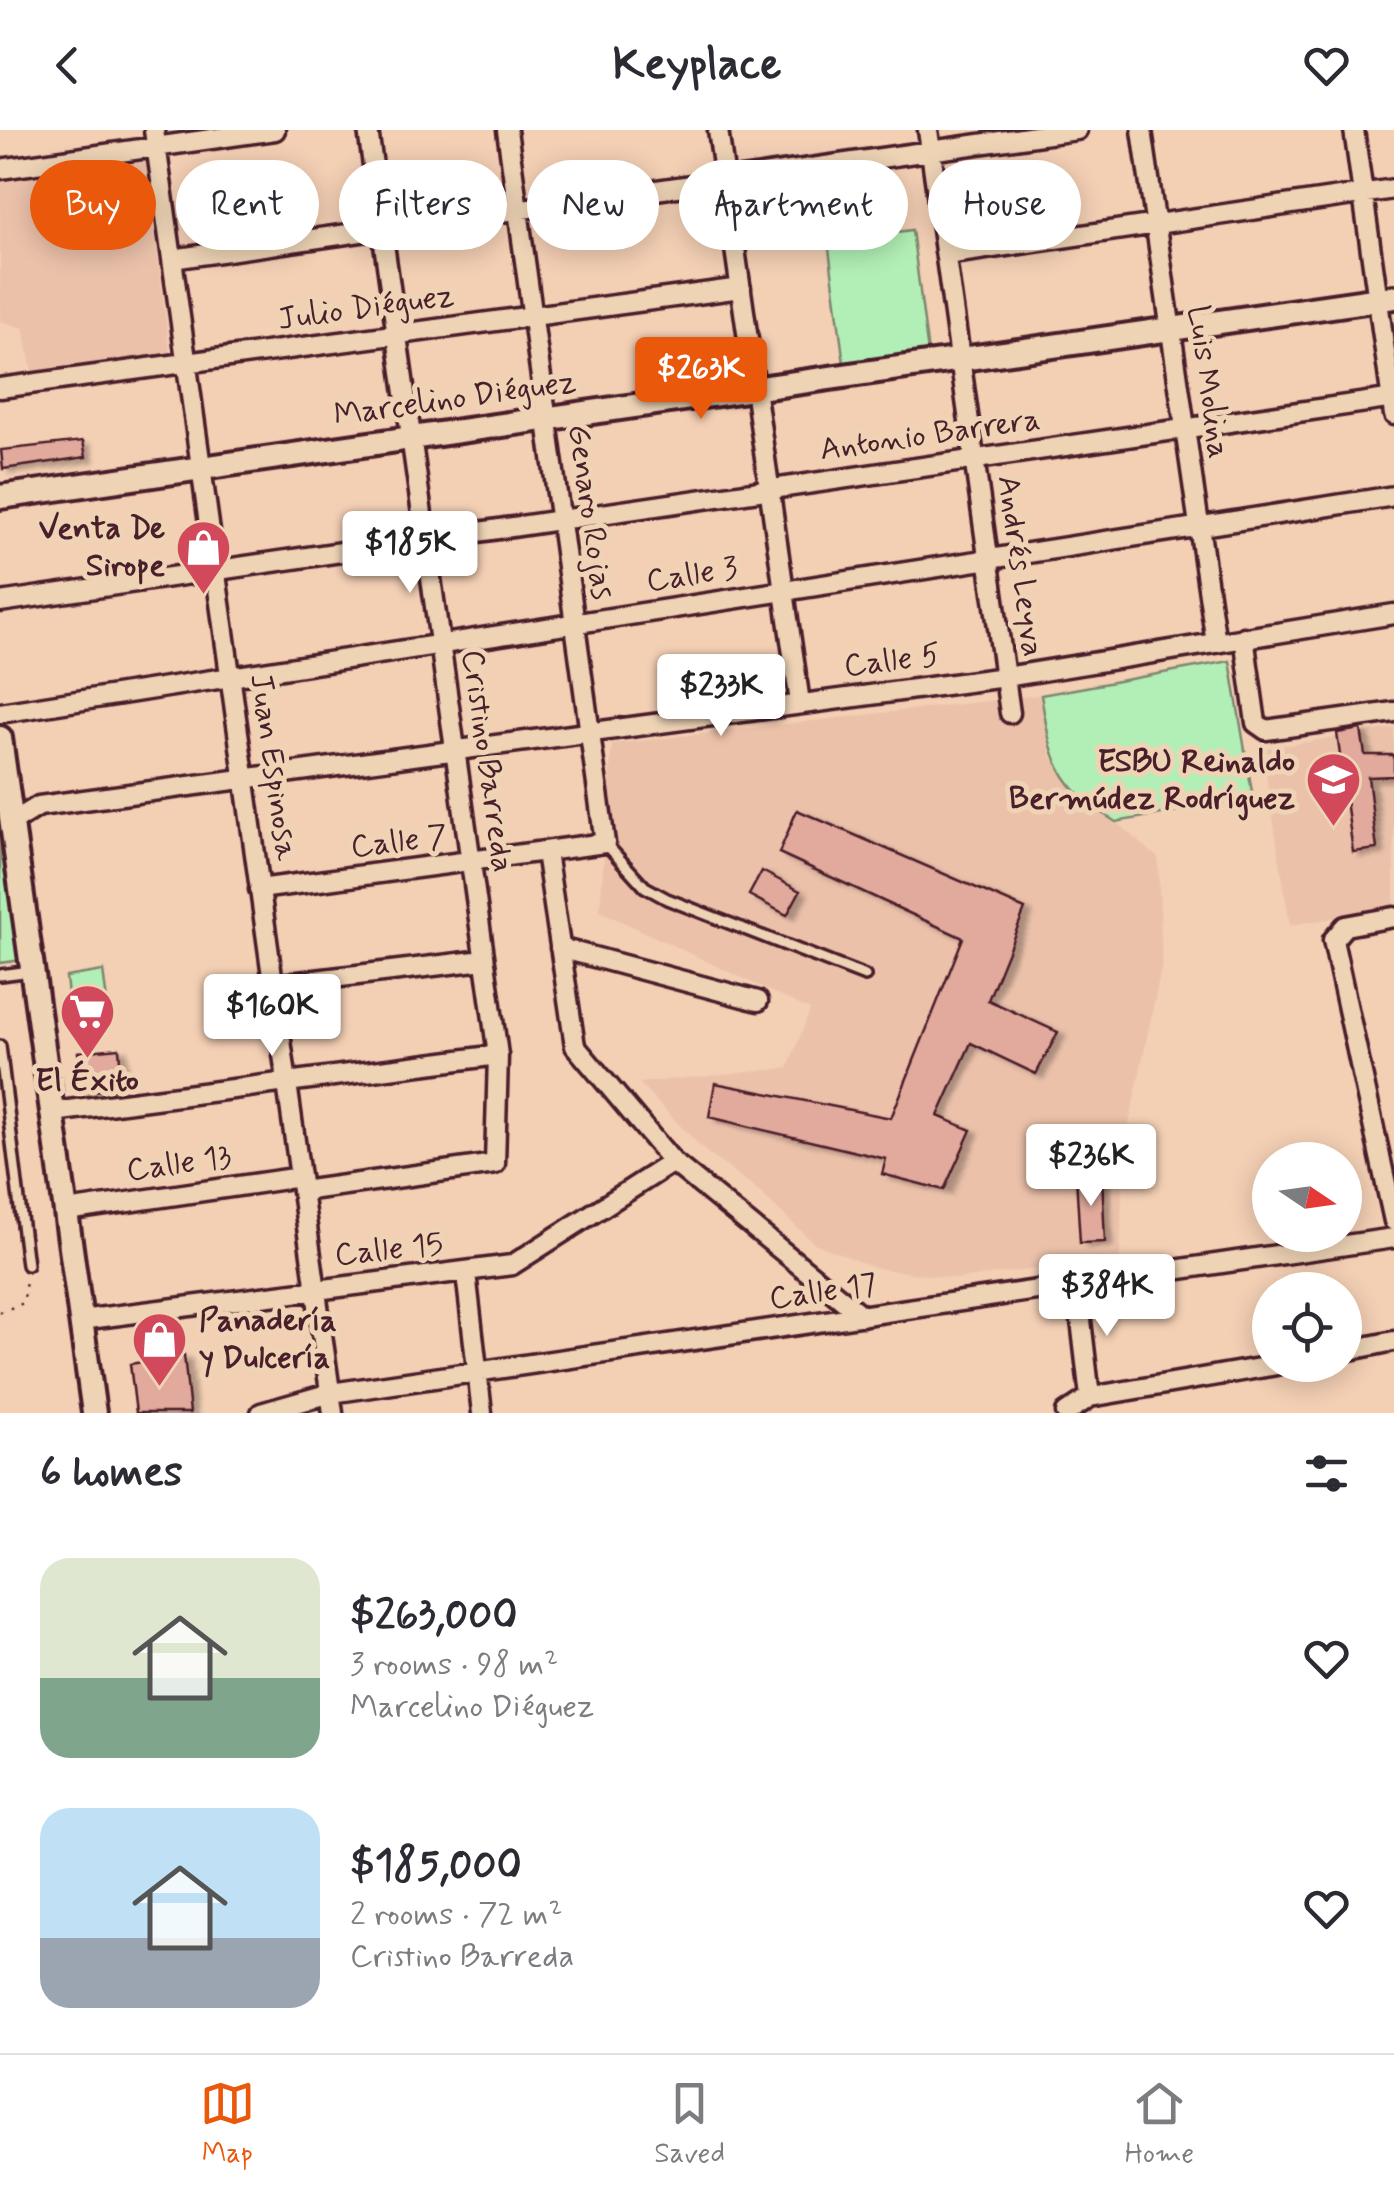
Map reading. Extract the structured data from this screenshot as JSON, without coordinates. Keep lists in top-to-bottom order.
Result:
{
  "streets": {
    "street": [
      "Julio Diéguez",
      "Luis Molina",
      "Marcelino Diéguez",
      "Antonio Barrera",
      "Genaro Rojas",
      "Andrés Leyva",
      "Calle 3",
      "Calle 5",
      "Cristino Barreda",
      "Juan Espinosa",
      "Calle 7",
      "Calle 13",
      "Calle 15",
      "Calle 17"
    ]
  },
  "crossings": [
    ["Julio Diéguez", "Genaro Rojas"],
    ["Julio Diéguez", "Cristino Barreda"],
    ["Julio Diéguez", "Juan Espinosa"],
    ["Luis Molina", "Marcelino Diéguez"],
    ["Luis Molina", "Antonio Barrera"],
    ["Luis Molina", "Calle 3"],
    ["Luis Molina", "Calle 5"],
    ["Marcelino Diéguez", "Genaro Rojas"],
    ["Marcelino Diéguez", "Andrés Leyva"],
    ["Marcelino Diéguez", "Cristino Barreda"],
    ["Marcelino Diéguez", "Juan Espinosa"],
    ["Antonio Barrera", "Genaro Rojas"],
    ["Antonio Barrera", "Andrés Leyva"],
    ["Antonio Barrera", "Cristino Barreda"],
    ["Antonio Barrera", "Juan Espinosa"],
    ["Genaro Rojas", "Calle 3"],
    ["Genaro Rojas", "Calle 5"],
    ["Genaro Rojas", "Calle 7"],
    ["Andrés Leyva", "Calle 3"],
    ["Andrés Leyva", "Calle 5"],
    ["Calle 3", "Cristino Barreda"],
    ["Calle 3", "Juan Espinosa"],
    ["Calle 5", "Cristino Barreda"],
    ["Calle 5", "Juan Espinosa"],
    ["Cristino Barreda", "Calle 7"],
    ["Cristino Barreda", "Calle 13"],
    ["Juan Espinosa", "Calle 7"],
    ["Juan Espinosa", "Calle 13"],
    ["Juan Espinosa", "Calle 15"],
    ["Juan Espinosa", "Calle 17"]
  ],
  "places": {
    "shop": ["Venta De Sirope", "Panadería y Dulcería"],
    "school or university": ["ESBU Reinaldo Bermúdez Rodríguez"],
    "supermarket": ["El Éxito"]
  },
  "north": "right",
  "page": {
    "header": "Keyplace",
    "chip": [
      "Buy",
      "Rent",
      "Filters",
      "New",
      "Apartment",
      "House"
    ],
    "price": [
      "$263K",
      "$185K",
      "$233K",
      "$160K",
      "$236K",
      "$384K"
    ],
    "heading": "6 homes",
    "list": [
      {
        "name": "$263,000",
        "note": "3 rooms · 98 m² · Marcelino Diéguez"
      },
      {
        "name": "$185,000",
        "note": "2 rooms · 72 m² · Cristino Barreda"
      }
    ],
    "tabs": ["Map", "Saved", "Home"]
  }
}
